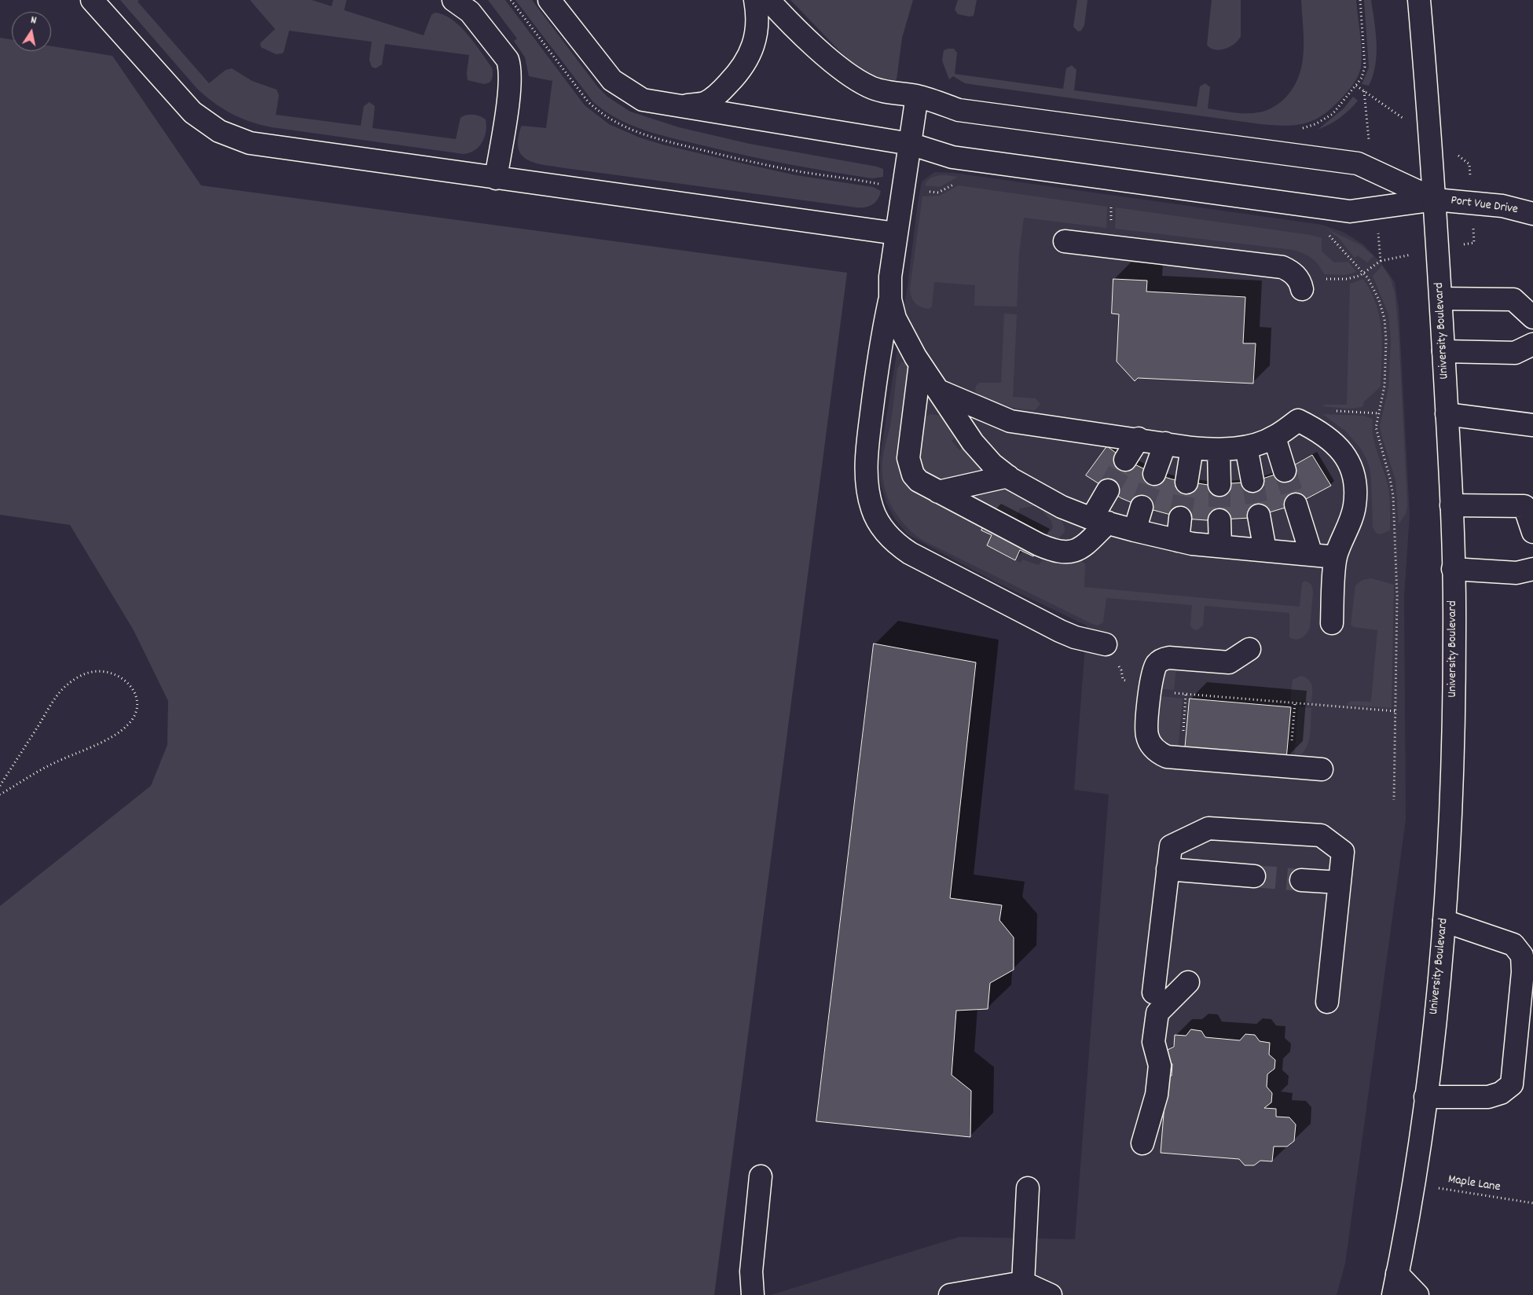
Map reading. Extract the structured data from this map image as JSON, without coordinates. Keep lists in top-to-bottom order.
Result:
{
  "streets": {
    "street": ["Port Vue Drive", "University Boulevard"],
    "path": ["Maple Lane"]
  },
  "crossings": [
    ["Port Vue Drive", "University Boulevard"],
    ["University Boulevard", "Maple Lane"]
  ],
  "north": "top"
}
